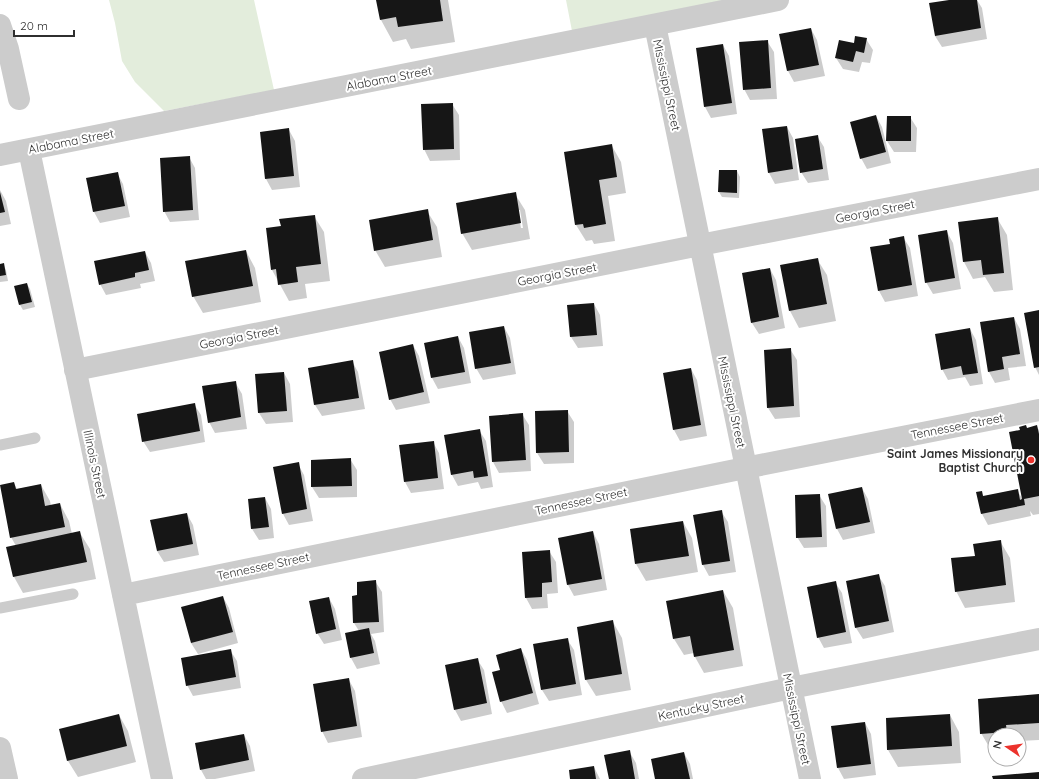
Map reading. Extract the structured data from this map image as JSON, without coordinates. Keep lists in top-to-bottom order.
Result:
{
  "streets": {
    "street": [
      "Alabama Street",
      "Mississippi Street",
      "Georgia Street",
      "Tennessee Street",
      "Illinois Street",
      "Kentucky Street"
    ]
  },
  "crossings": [
    ["Alabama Street", "Mississippi Street"],
    ["Alabama Street", "Illinois Street"],
    ["Mississippi Street", "Georgia Street"],
    ["Mississippi Street", "Tennessee Street"],
    ["Mississippi Street", "Kentucky Street"],
    ["Georgia Street", "Illinois Street"],
    ["Tennessee Street", "Illinois Street"]
  ],
  "places": ["Saint James Missionary Baptist Church"],
  "scale_bar": "20 m",
  "north": "left"
}
